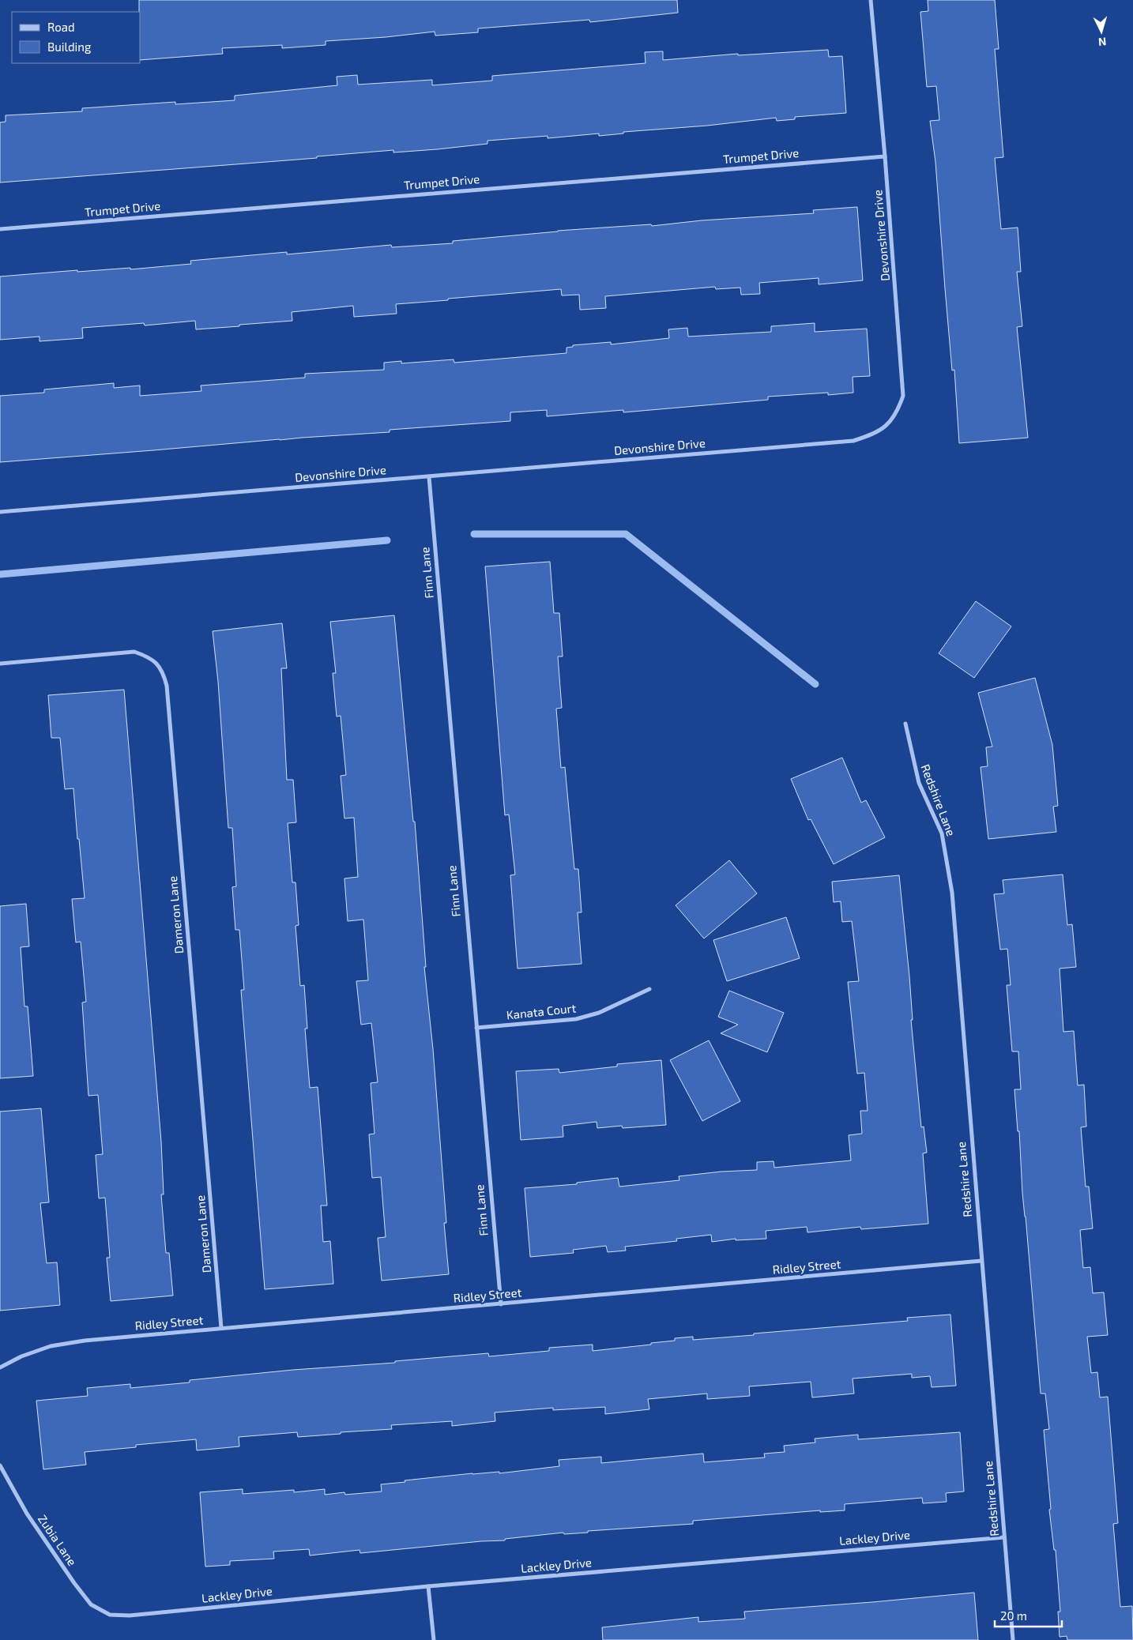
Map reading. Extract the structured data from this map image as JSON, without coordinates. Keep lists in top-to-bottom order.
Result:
{
  "streets": {
    "street": [
      "Trumpet Drive",
      "Devonshire Drive",
      "Finn Lane",
      "Redshire Lane",
      "Dameron Lane",
      "Kanata Court",
      "Ridley Street",
      "Lackley Drive",
      "Zubia Lane"
    ]
  },
  "crossings": [
    ["Trumpet Drive", "Devonshire Drive"],
    ["Devonshire Drive", "Finn Lane"],
    ["Finn Lane", "Kanata Court"],
    ["Finn Lane", "Ridley Street"],
    ["Redshire Lane", "Ridley Street"],
    ["Redshire Lane", "Lackley Drive"],
    ["Dameron Lane", "Ridley Street"],
    ["Lackley Drive", "Zubia Lane"]
  ],
  "legend": ["Road", "Building"],
  "scale_bar": "20 m",
  "north": "bottom"
}
